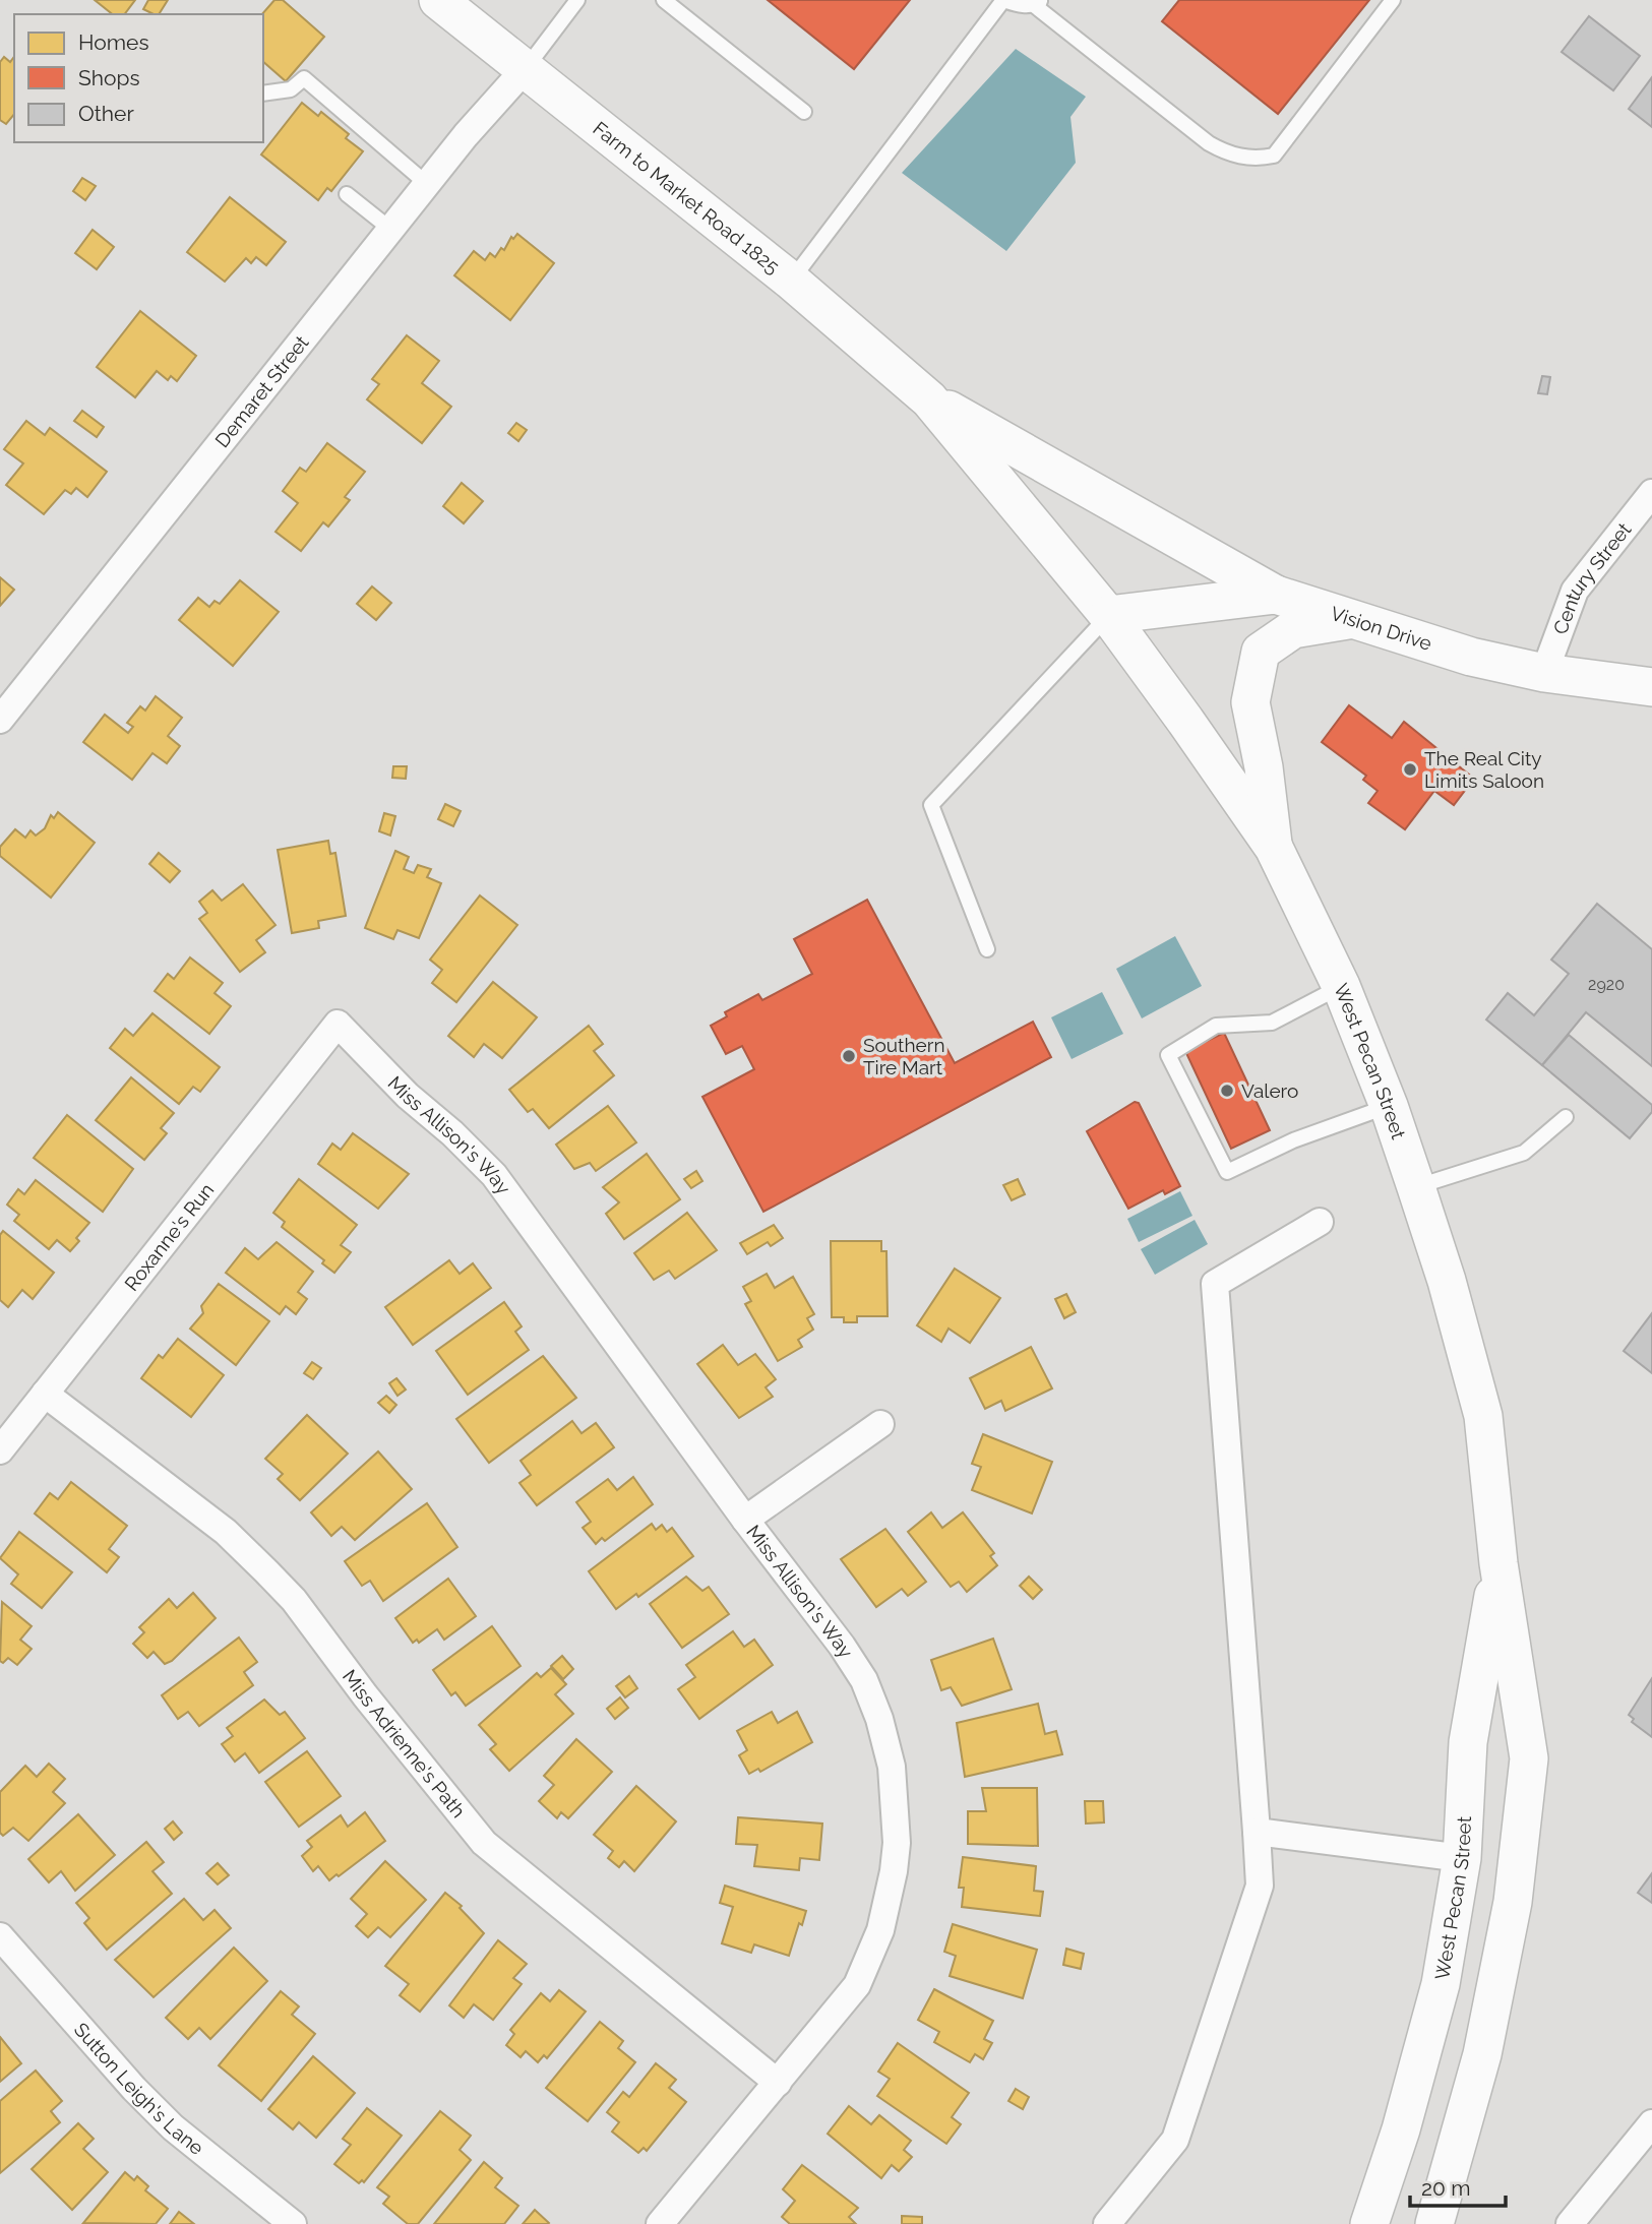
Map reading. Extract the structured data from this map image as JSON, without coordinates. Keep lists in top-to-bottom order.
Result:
{
  "streets": {
    "main road": ["Farm to Market Road 1825", "Vision Drive", "West Pecan Street"],
    "street": [
      "Demaret Street",
      "Century Street",
      "Miss Allison's Way",
      "Roxanne's Run",
      "Miss Adrienne's Path",
      "Sutton Leigh's Lane"
    ]
  },
  "crossings": [
    ["Farm to Market Road 1825", "Demaret Street"],
    ["Farm to Market Road 1825", "West Pecan Street"],
    ["Century Street", "Vision Drive"],
    ["Vision Drive", "West Pecan Street"],
    ["Miss Allison's Way", "Roxanne's Run"],
    ["Miss Allison's Way", "Miss Adrienne's Path"],
    ["Roxanne's Run", "Miss Adrienne's Path"]
  ],
  "places": ["The Real City Limits Saloon", "Southern Tire Mart", "Valero"],
  "house_numbers": ["2920"],
  "legend": ["Homes", "Shops", "Other"],
  "scale_bar": "20 m"
}
